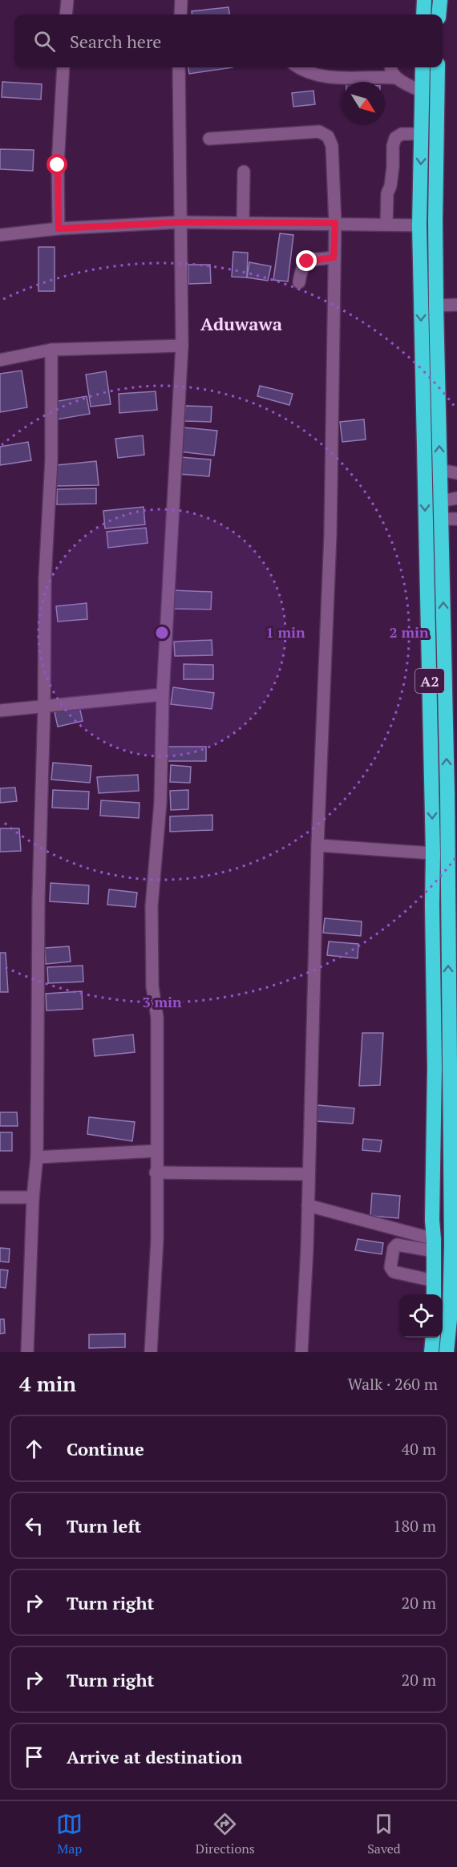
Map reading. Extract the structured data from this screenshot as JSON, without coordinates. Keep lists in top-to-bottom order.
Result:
{
  "streets": {
    "highway": ["A2"]
  },
  "districts": ["Aduwawa"],
  "north": "bottom right",
  "page": {
    "search": "Search here",
    "heading": ["4 min", "Walk · 260 m"],
    "list": [
      ["Continue", "40 m"],
      ["Turn left", "180 m"],
      ["Turn right", "20 m"],
      ["Turn right", "20 m"],
      "Arrive at destination"
    ],
    "nav": ["Map", "Directions", "Saved"]
  },
  "rings": ["1 min", "2 min", "3 min"]
}
